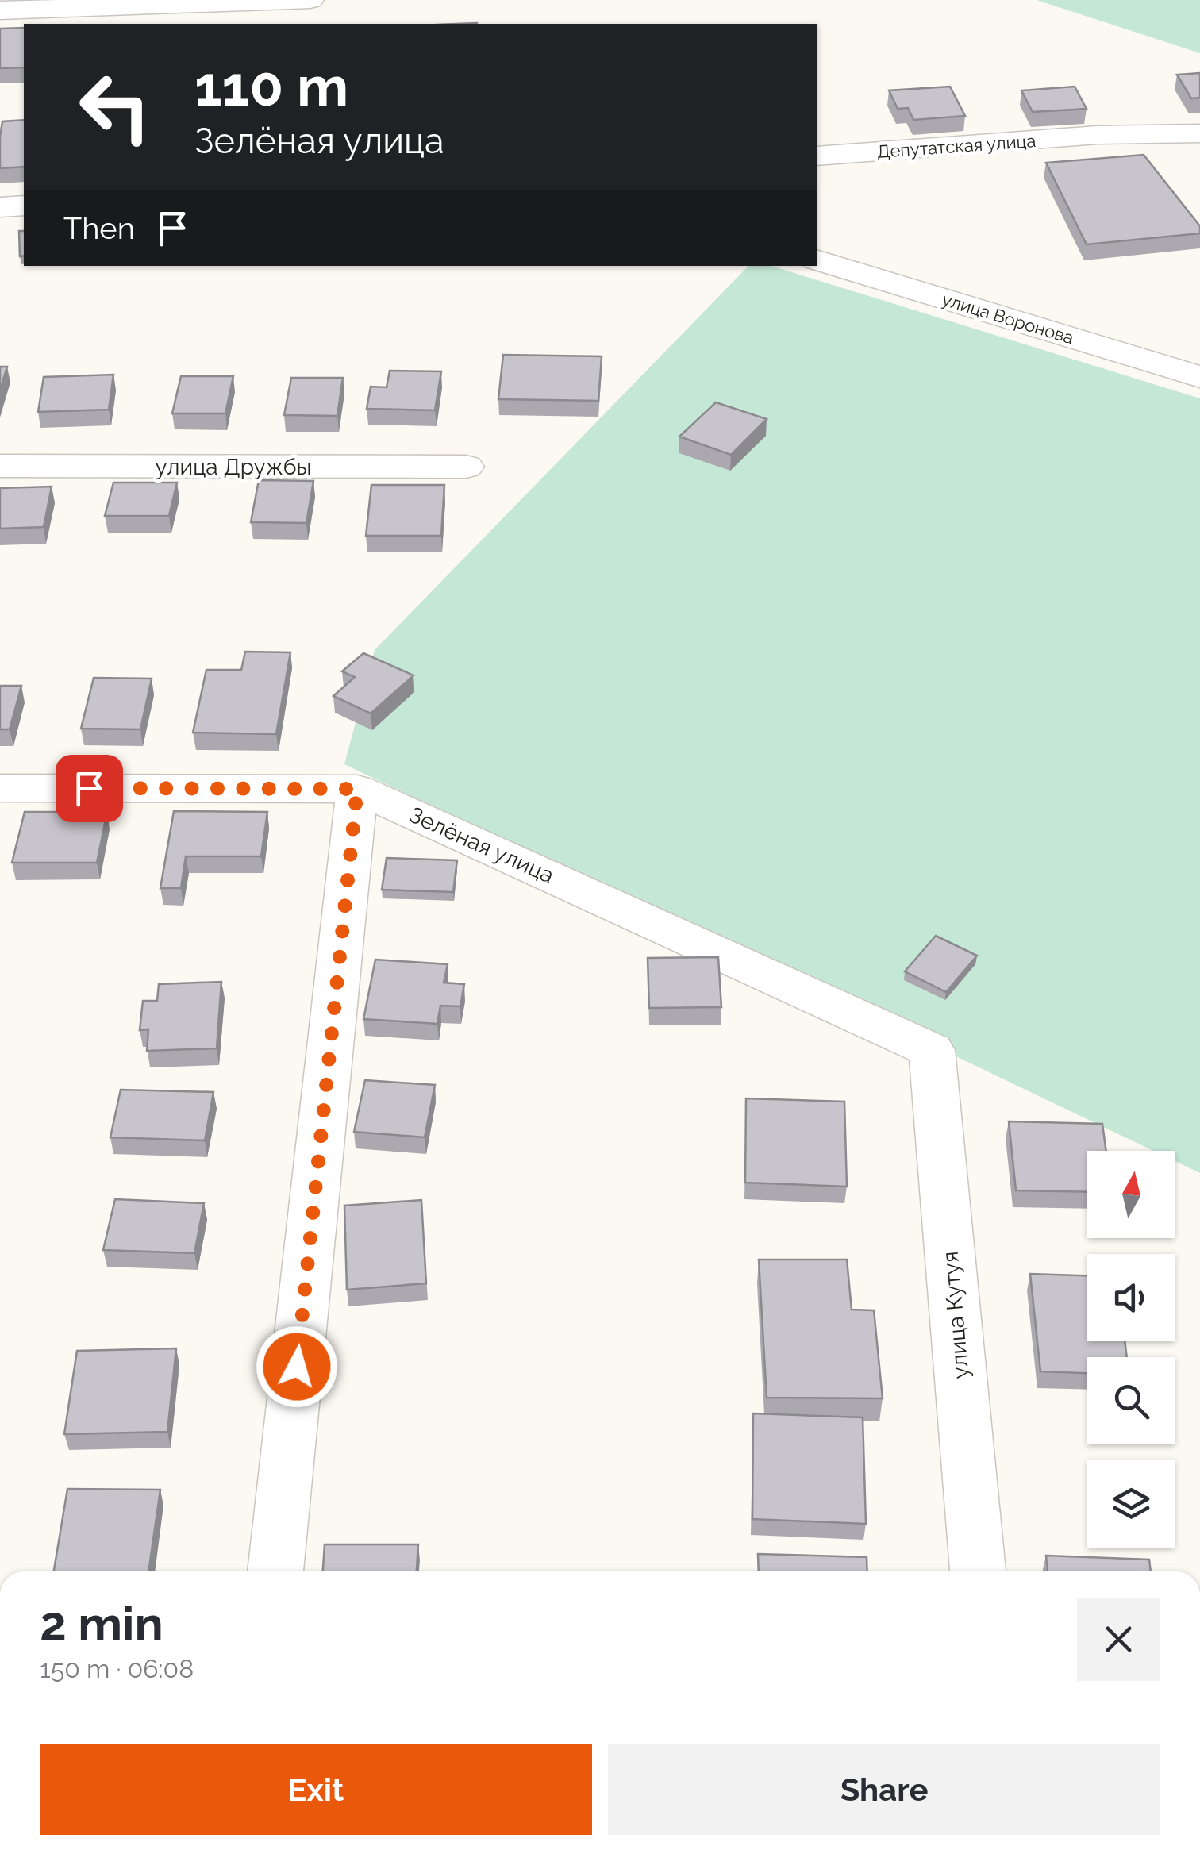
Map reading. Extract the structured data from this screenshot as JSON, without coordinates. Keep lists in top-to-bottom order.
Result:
{
  "streets": {
    "street": [
      "Депутатская улица",
      "улица Воронова",
      "улица Дружбы",
      "Зелёная улица",
      "улица Кутуя"
    ]
  },
  "crossings": [
    ["Зелёная улица", "улица Кутуя"]
  ],
  "north": "top",
  "page": {
    "turn": ["110 m", "Зелёная улица"],
    "then": "Then",
    "heading": ["2 min", "150 m · 06:08"],
    "buttons": ["Exit", "Share"]
  }
}
